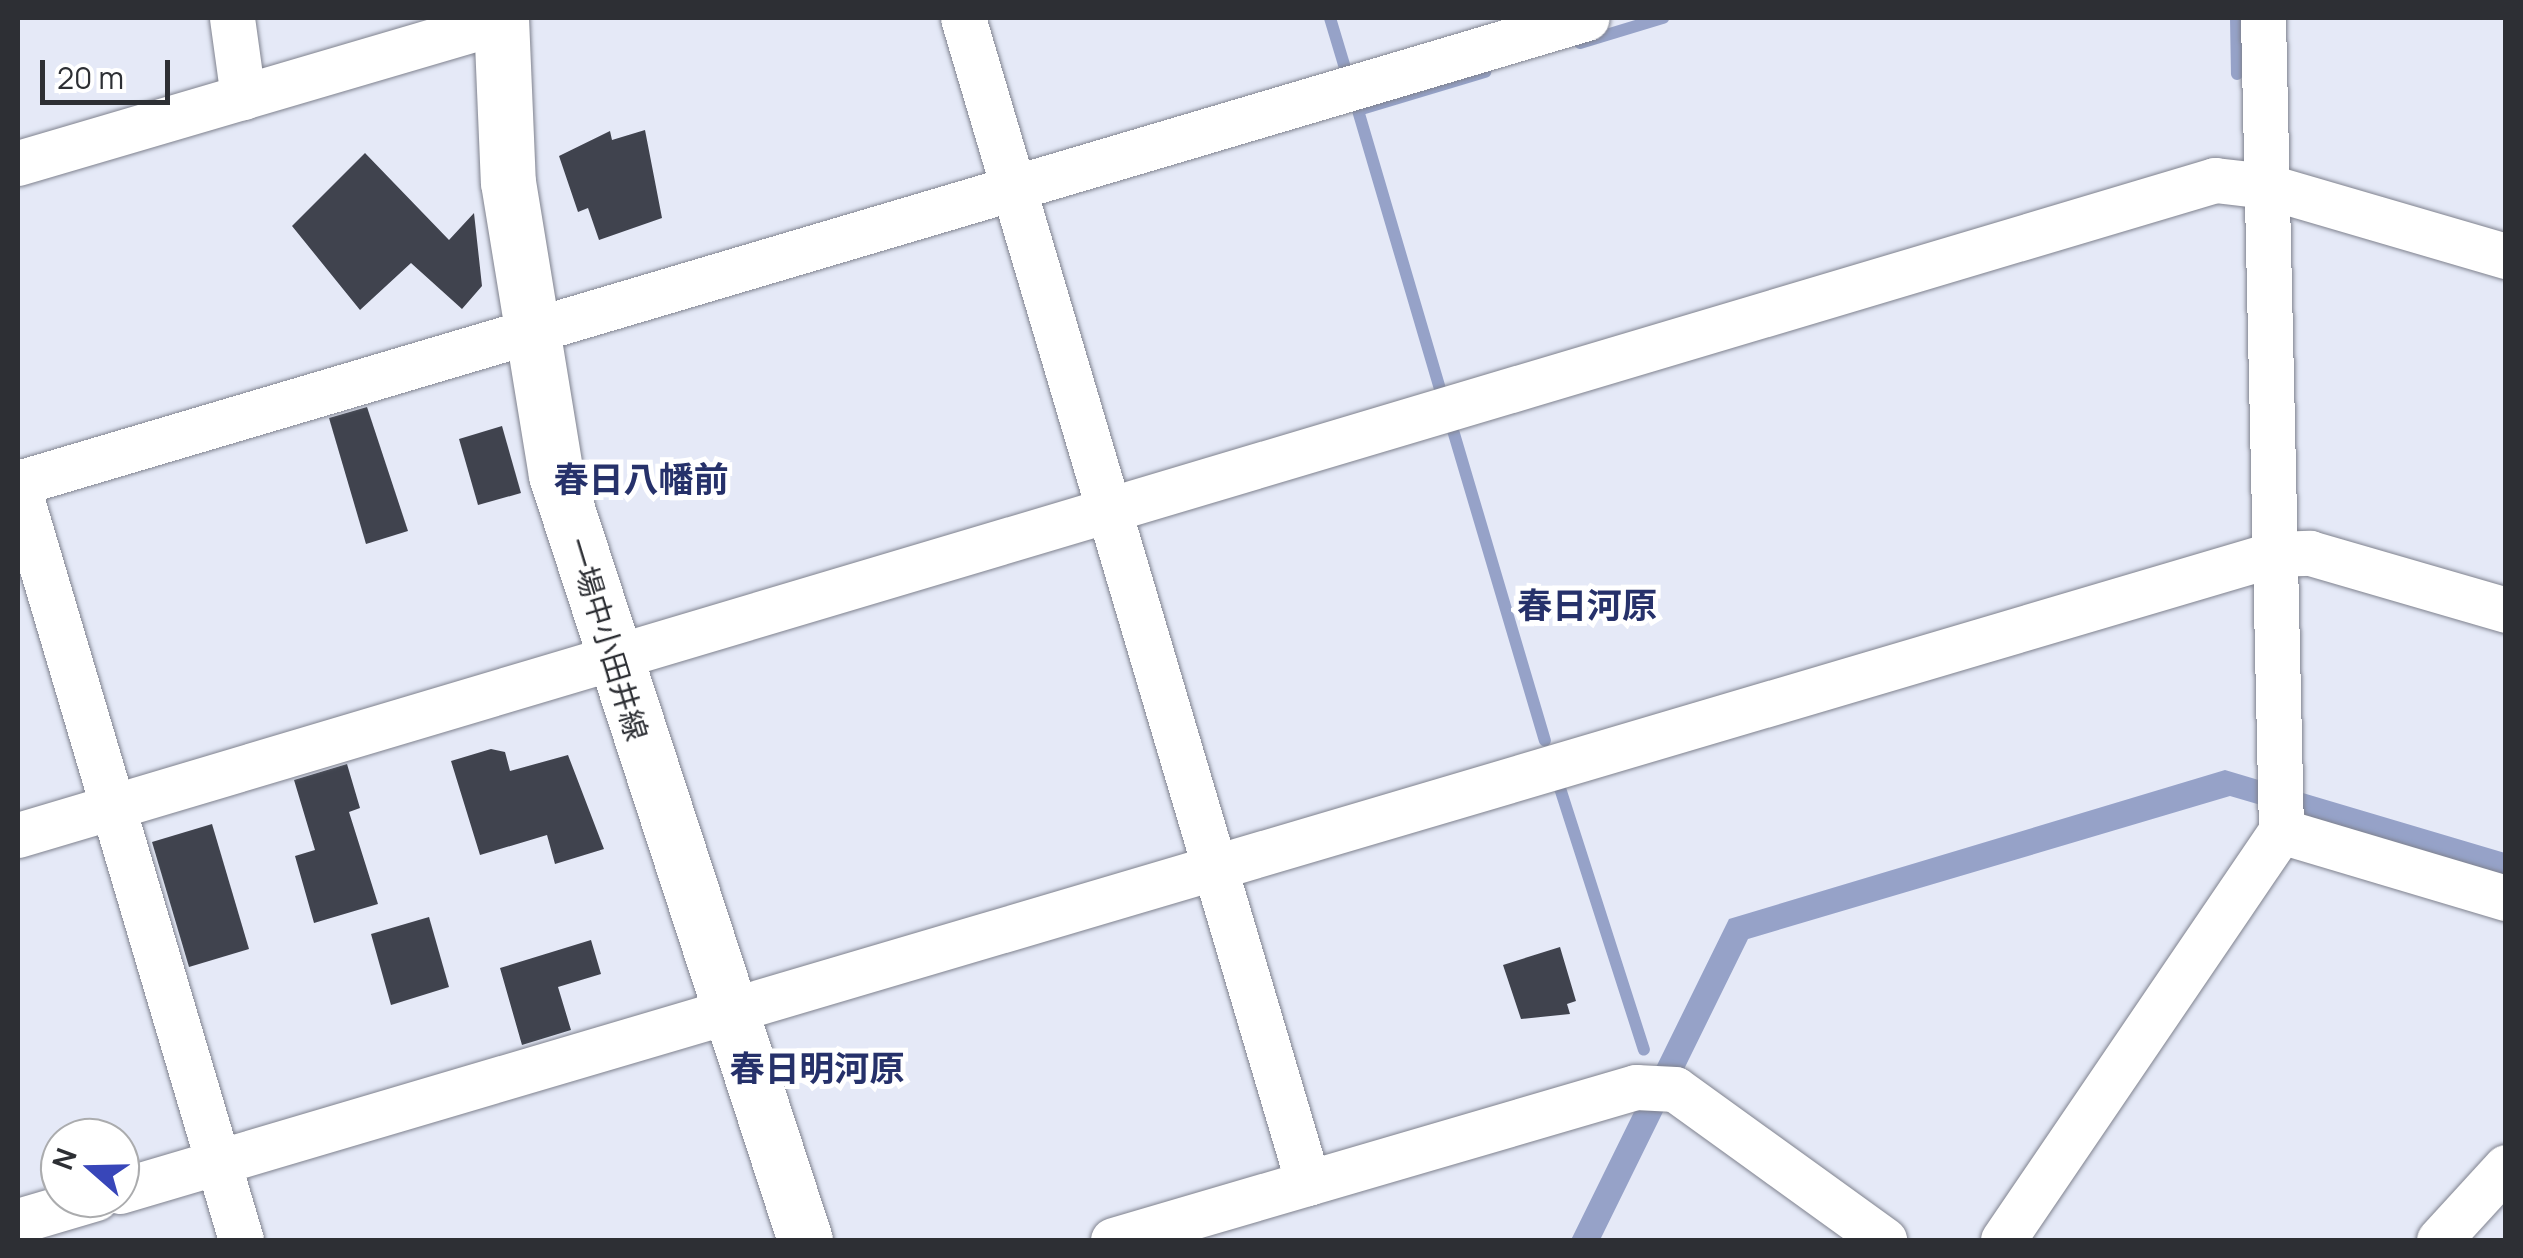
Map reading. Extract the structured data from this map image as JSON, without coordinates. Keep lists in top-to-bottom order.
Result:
{
  "streets": {
    "main road": ["一場中小田井線"]
  },
  "districts": ["春日八幡前", "春日河原", "春日明河原"],
  "scale_bar": "20 m",
  "north": "left"
}
